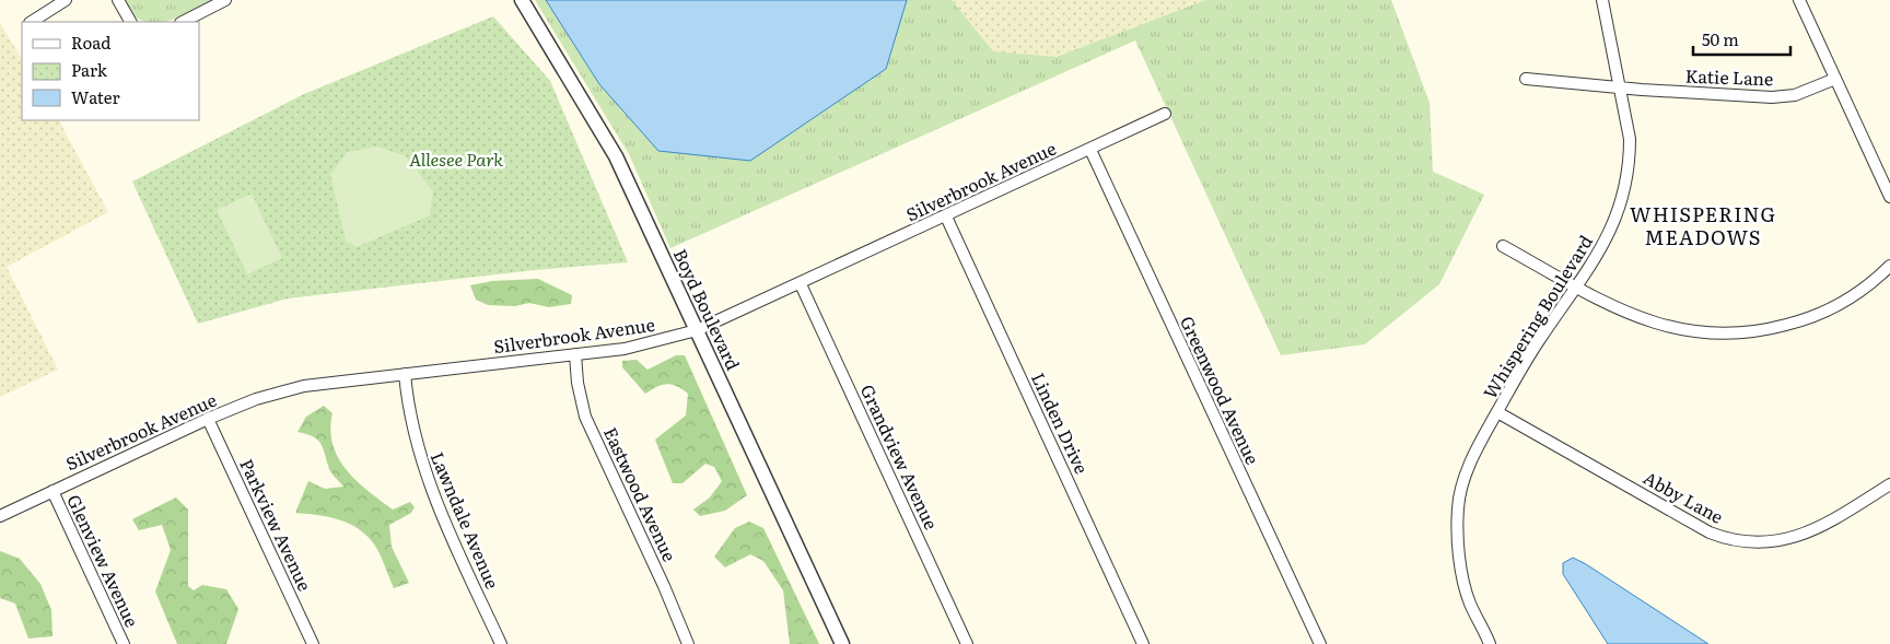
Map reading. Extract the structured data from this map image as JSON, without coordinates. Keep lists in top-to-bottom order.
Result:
{
  "streets": {
    "street": [
      "Katie Lane",
      "Silverbrook Avenue",
      "Boyd Boulevard",
      "Whispering Boulevard",
      "Greenwood Avenue",
      "Linden Drive",
      "Grandview Avenue",
      "Eastwood Avenue",
      "Abby Lane",
      "Lawndale Avenue",
      "Parkview Avenue",
      "Glenview Avenue"
    ]
  },
  "crossings": [
    ["Katie Lane", "Whispering Boulevard"],
    ["Silverbrook Avenue", "Boyd Boulevard"],
    ["Silverbrook Avenue", "Greenwood Avenue"],
    ["Silverbrook Avenue", "Linden Drive"],
    ["Silverbrook Avenue", "Grandview Avenue"],
    ["Silverbrook Avenue", "Eastwood Avenue"],
    ["Silverbrook Avenue", "Lawndale Avenue"],
    ["Silverbrook Avenue", "Parkview Avenue"],
    ["Silverbrook Avenue", "Glenview Avenue"],
    ["Whispering Boulevard", "Abby Lane"]
  ],
  "districts": ["WHISPERING MEADOWS"],
  "parks": ["Allesee Park"],
  "legend": ["Road", "Park", "Water"],
  "scale_bar": "50 m"
}
